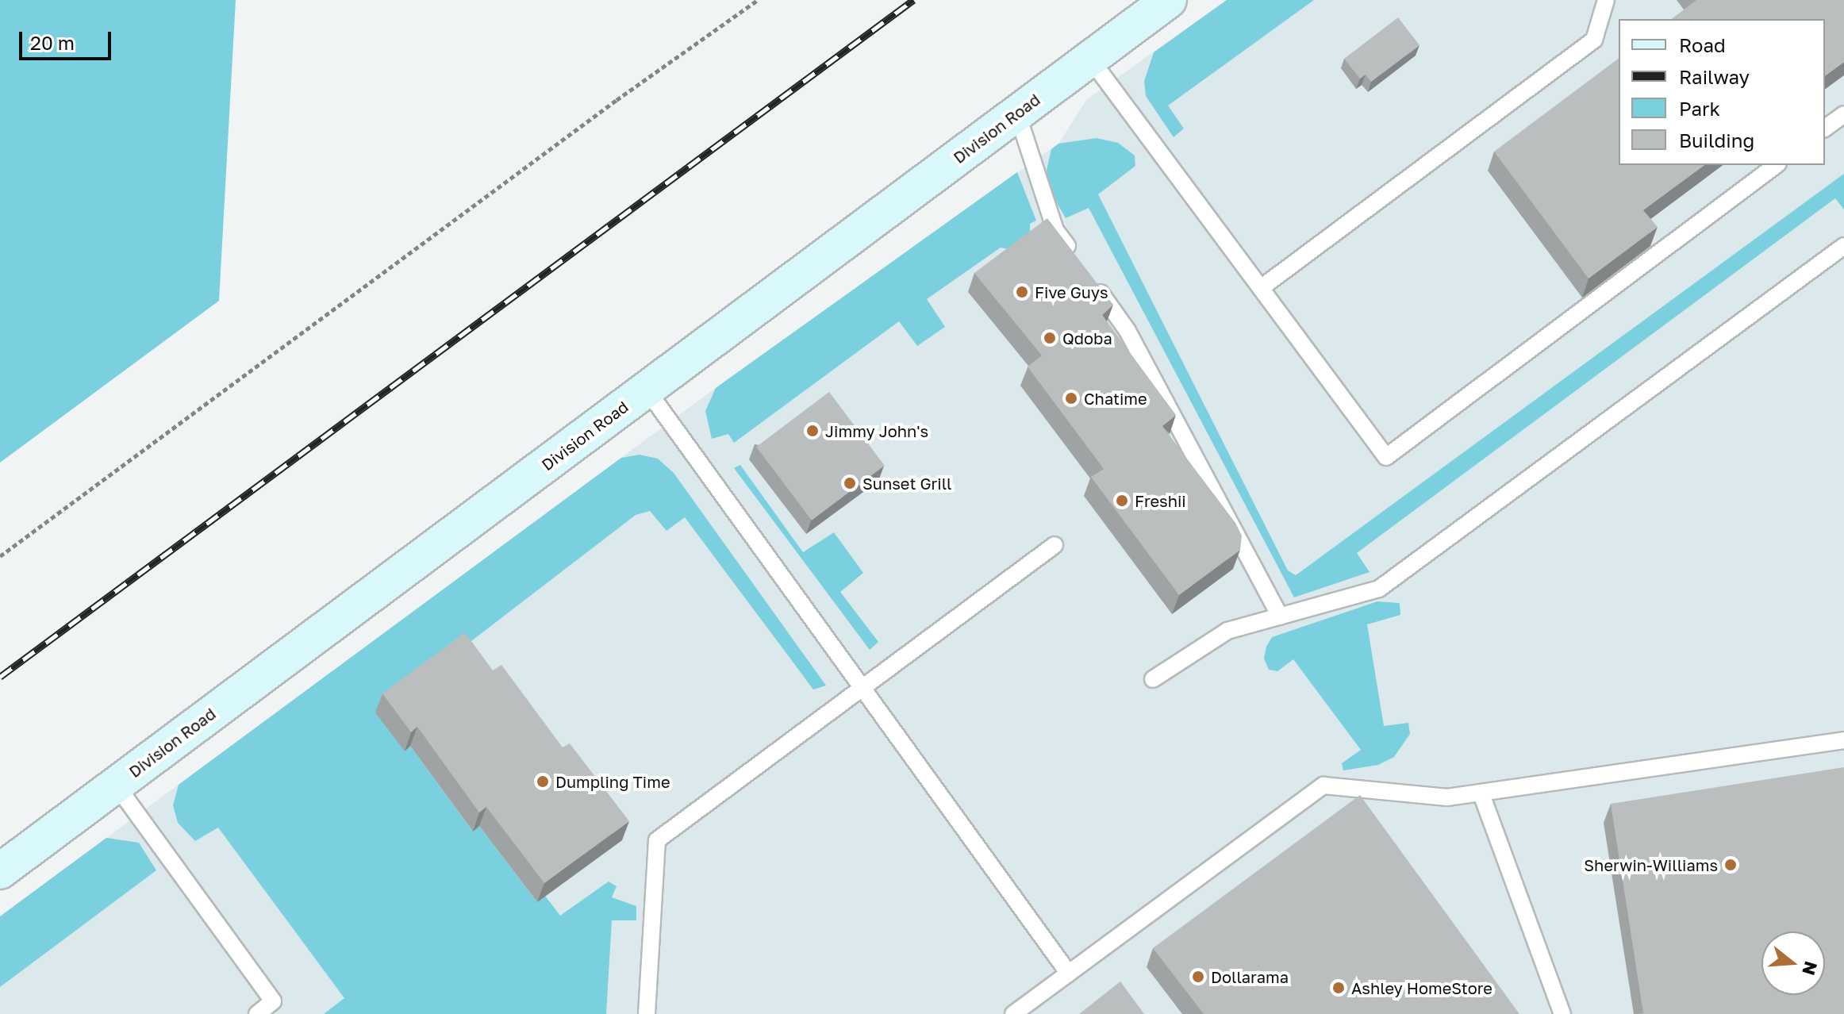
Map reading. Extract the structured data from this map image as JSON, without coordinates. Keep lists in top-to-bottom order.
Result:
{
  "streets": {
    "main road": ["Division Road"]
  },
  "places": [
    "Five Guys",
    "Qdoba",
    "Chatime",
    "Jimmy John's",
    "Sunset Grill",
    "Freshii",
    "Dumpling Time",
    "Sherwin-Williams",
    "Dollarama",
    "Ashley HomeStore"
  ],
  "legend": [
    "Road",
    "Railway",
    "Park",
    "Building"
  ],
  "scale_bar": "20 m",
  "north": "right"
}
